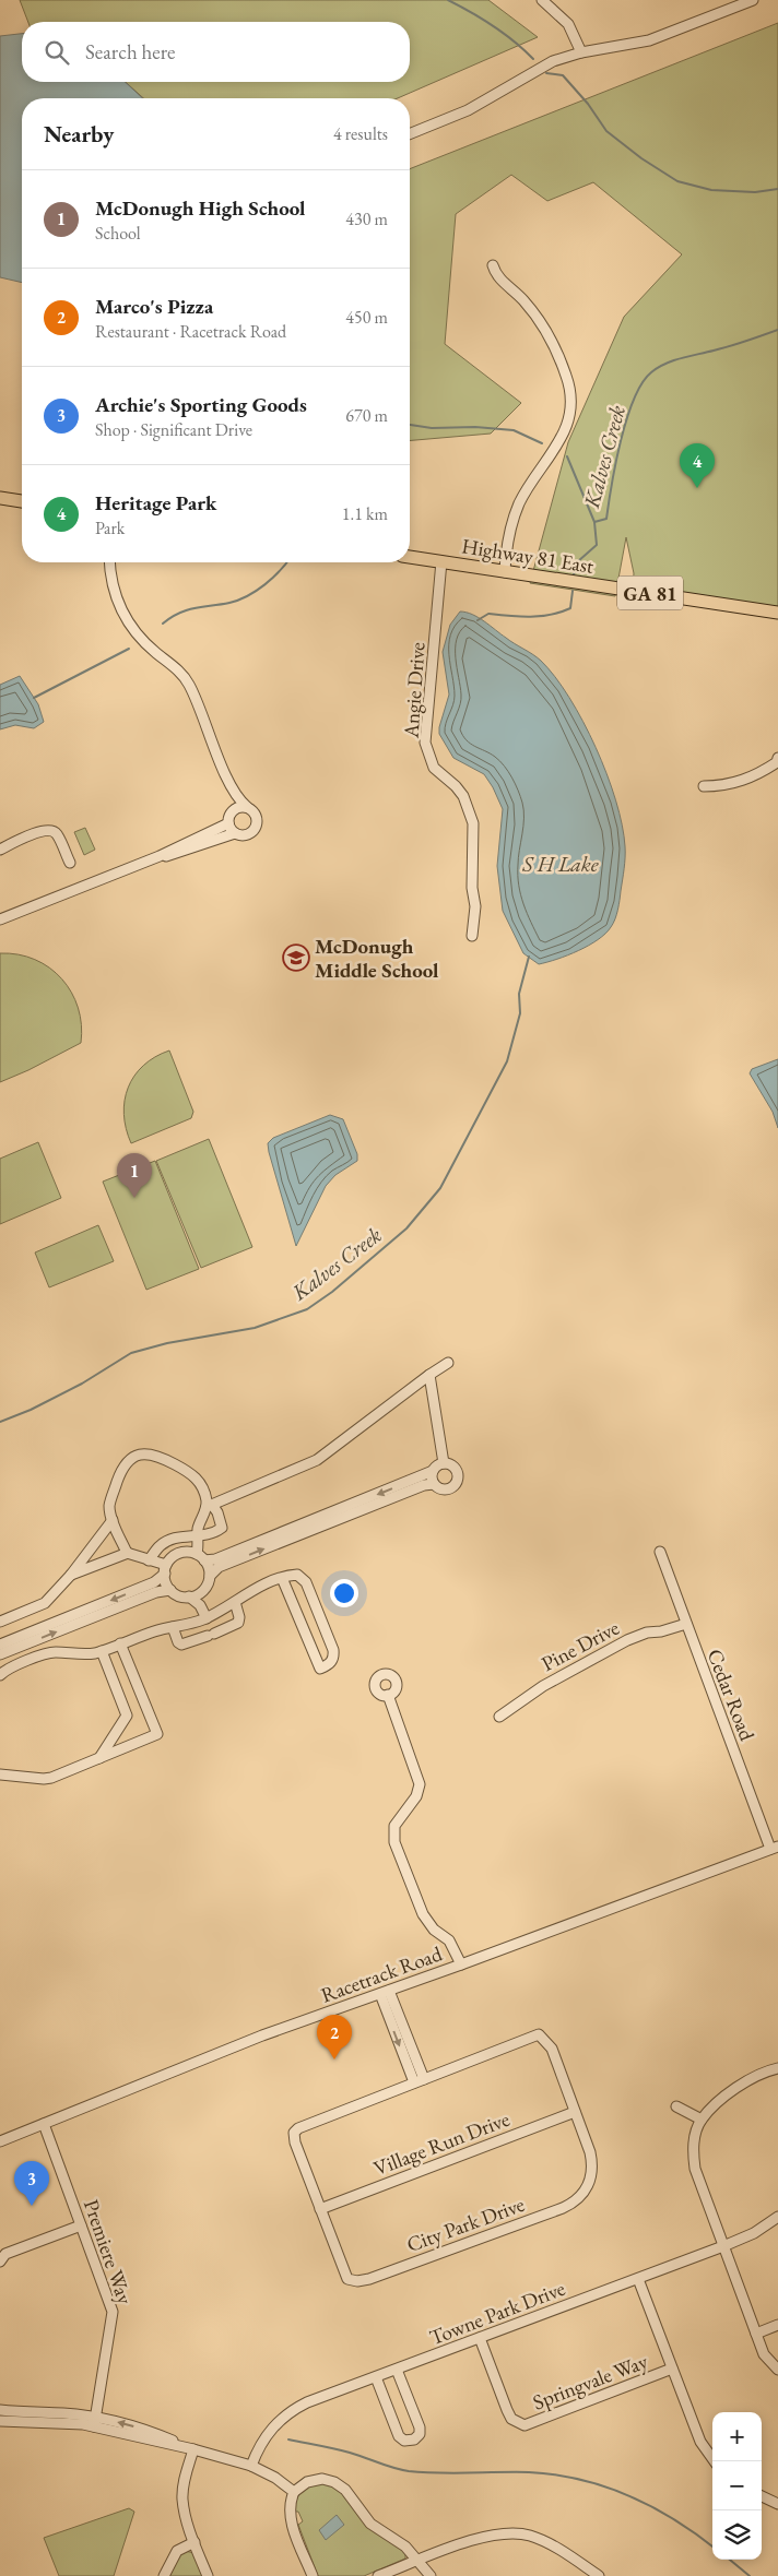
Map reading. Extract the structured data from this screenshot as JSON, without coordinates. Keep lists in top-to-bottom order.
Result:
{
  "streets": {
    "main road": ["Highway 81 East", "GA 81"],
    "street": [
      "Angie Drive",
      "Pine Drive",
      "Cedar Road",
      "Racetrack Road",
      "Village Run Drive",
      "City Park Drive",
      "Premiere Way",
      "Towne Park Drive",
      "Springvale Way"
    ]
  },
  "crossings": [
    ["Highway 81 East", "Angie Drive"],
    ["Pine Drive", "Cedar Road"],
    ["Cedar Road", "Racetrack Road"],
    ["Racetrack Road", "Premiere Way"],
    ["Village Run Drive", "City Park Drive"],
    ["Towne Park Drive", "Springvale Way"]
  ],
  "water": ["Kalves Creek", "S H Lake"],
  "places": {
    "school or university": ["McDonugh Middle School"]
  },
  "page": {
    "search": "Search here",
    "heading": ["Nearby", "4 results"],
    "list": [
      {
        "mark": "1",
        "name": "McDonugh High School",
        "note": "School",
        "value": "430 m"
      },
      {
        "mark": "2",
        "name": "Marco's Pizza",
        "note": "Restaurant · Racetrack Road",
        "value": "450 m"
      },
      {
        "mark": "3",
        "name": "Archie's Sporting Goods",
        "note": "Shop · Significant Drive",
        "value": "670 m"
      },
      {
        "mark": "4",
        "name": "Heritage Park",
        "note": "Park",
        "value": "1.1 km"
      }
    ],
    "pins": [
      "4",
      "1",
      "2",
      "3"
    ],
    "map_buttons": ["+", "−"]
  }
}
